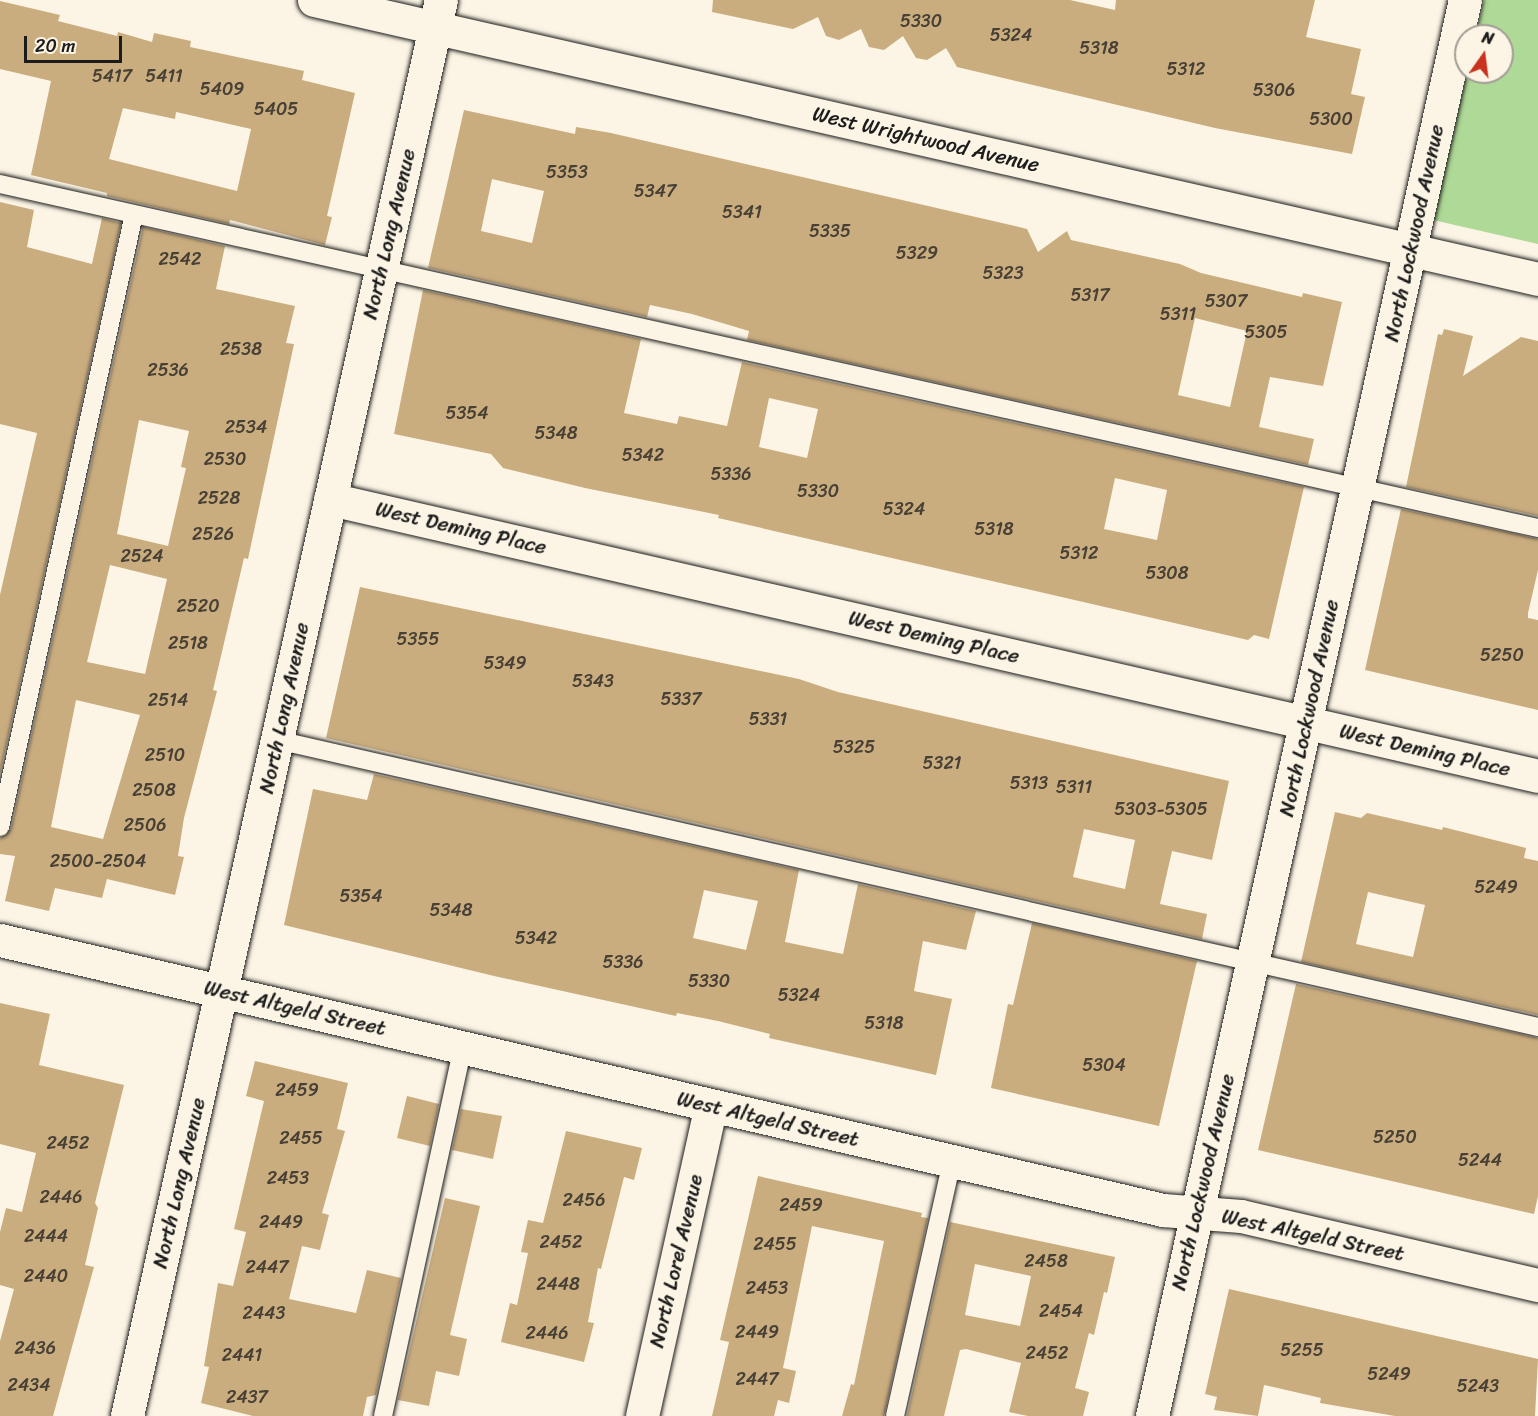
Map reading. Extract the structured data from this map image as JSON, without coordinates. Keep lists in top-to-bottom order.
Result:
{
  "streets": {
    "street": [
      "West Wrightwood Avenue",
      "North Lockwood Avenue",
      "North Long Avenue",
      "West Deming Place",
      "West Altgeld Street",
      "North Lorel Avenue"
    ]
  },
  "crossings": [
    ["West Wrightwood Avenue", "North Lockwood Avenue"],
    ["West Wrightwood Avenue", "North Long Avenue"],
    ["North Lockwood Avenue", "West Deming Place"],
    ["North Lockwood Avenue", "West Altgeld Street"],
    ["North Long Avenue", "West Deming Place"],
    ["North Long Avenue", "West Altgeld Street"],
    ["West Altgeld Street", "North Lorel Avenue"]
  ],
  "house_numbers": [
    "5330",
    "5324",
    "5318",
    "5312",
    "5417",
    "5411",
    "5409",
    "5306",
    "5405",
    "5300",
    "5353",
    "5347",
    "5341",
    "5335",
    "5329",
    "2542",
    "5323",
    "5317",
    "5307",
    "5311",
    "5305",
    "2538",
    "2536",
    "5354",
    "2534",
    "5348",
    "5342",
    "2530",
    "5336",
    "5330",
    "2528",
    "5324",
    "5318",
    "2526",
    "5312",
    "2524",
    "5308",
    "2520",
    "5355",
    "2518",
    "5250",
    "5349",
    "5343",
    "5337",
    "2514",
    "5331",
    "5325",
    "2510",
    "5321",
    "5313",
    "5311",
    "2508",
    "5303-5305",
    "2506",
    "2500-2504",
    "5249",
    "5354",
    "5348",
    "5342",
    "5336",
    "5330",
    "5324",
    "5318",
    "5304",
    "2459",
    "5250",
    "2455",
    "2452",
    "5244",
    "2453",
    "2446",
    "2456",
    "2459",
    "2449",
    "2444",
    "2452",
    "2455",
    "2458",
    "2447",
    "2440",
    "2448",
    "2453",
    "2454",
    "2443",
    "2449",
    "2446",
    "2436",
    "5255",
    "2452",
    "2441",
    "5249",
    "2447",
    "2434",
    "5243",
    "2437"
  ],
  "scale_bar": "20 m",
  "north": "top"
}
